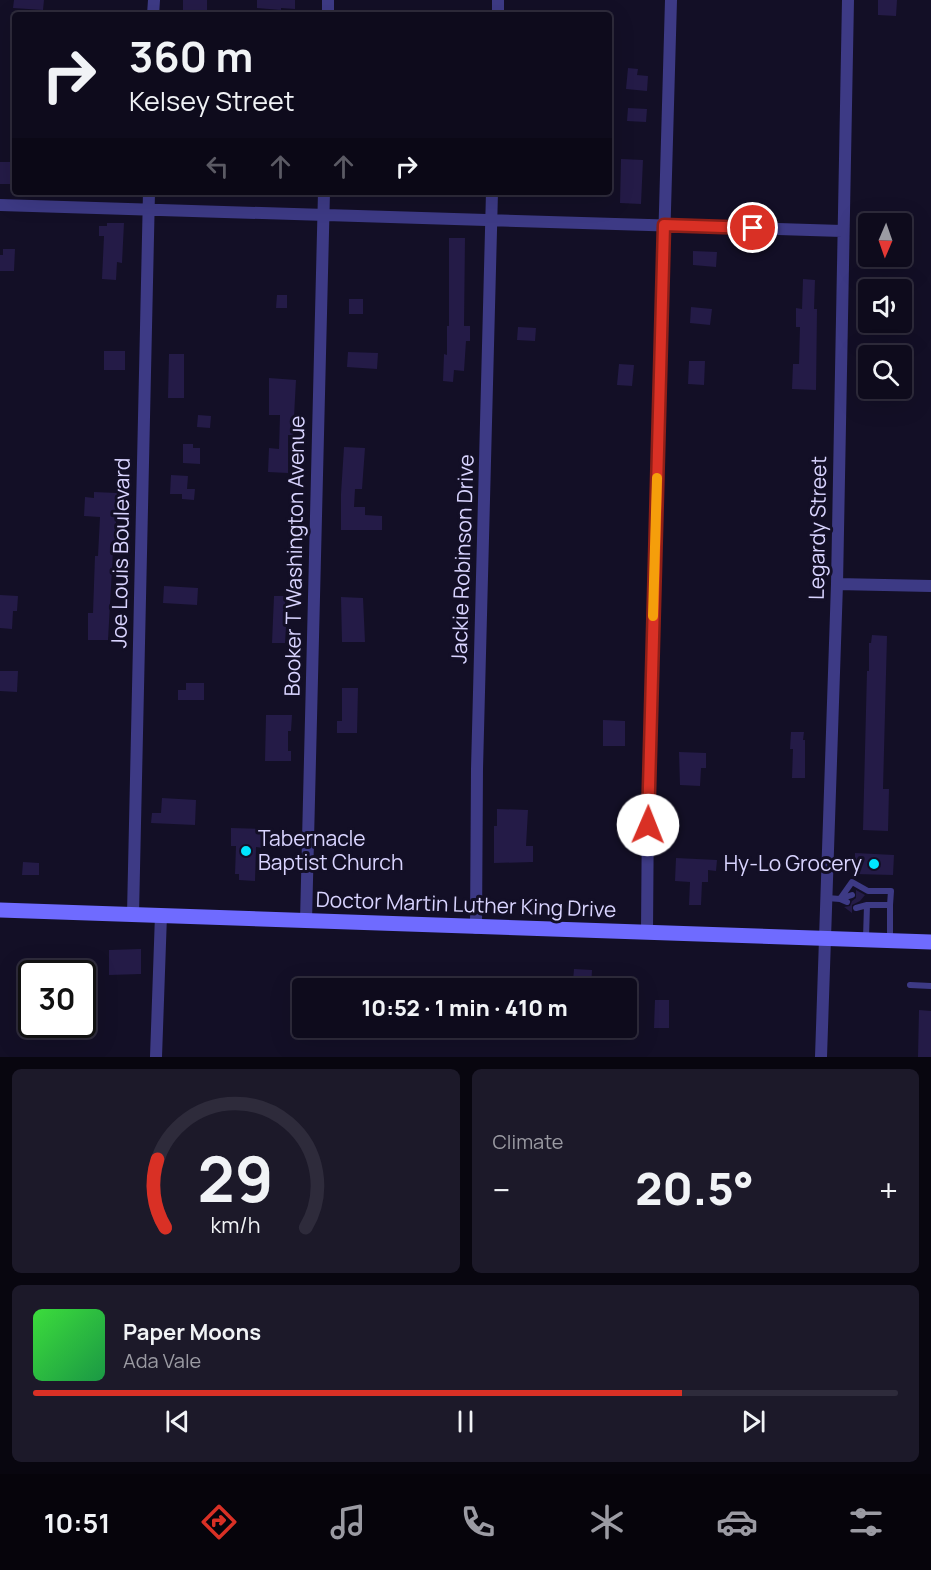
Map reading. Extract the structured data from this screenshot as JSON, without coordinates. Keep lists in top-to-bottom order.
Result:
{
  "streets": {
    "main road": ["Doctor Martin Luther King Drive"],
    "street": [
      "Legardy Street",
      "Joe Louis Boulevard",
      "Booker T Washington Avenue",
      "Jackie Robinson Drive"
    ]
  },
  "crossings": [
    ["Legardy Street", "Doctor Martin Luther King Drive"],
    ["Joe Louis Boulevard", "Doctor Martin Luther King Drive"],
    ["Booker T Washington Avenue", "Doctor Martin Luther King Drive"],
    ["Jackie Robinson Drive", "Doctor Martin Luther King Drive"]
  ],
  "places": ["Tabernacle Baptist Church", "Hy-Lo Grocery"],
  "north": "bottom",
  "page": {
    "turn": ["360 m", "Kelsey Street"],
    "limit": "30",
    "trip": "10:52 · 1 min · 410 m",
    "tile": "Climate",
    "heat": ["−", "20.5°", "+"],
    "song": ["Paper Moons", "Ada Vale"],
    "tabs": "10:51",
    "gauge": ["29", "km/h"]
  }
}
